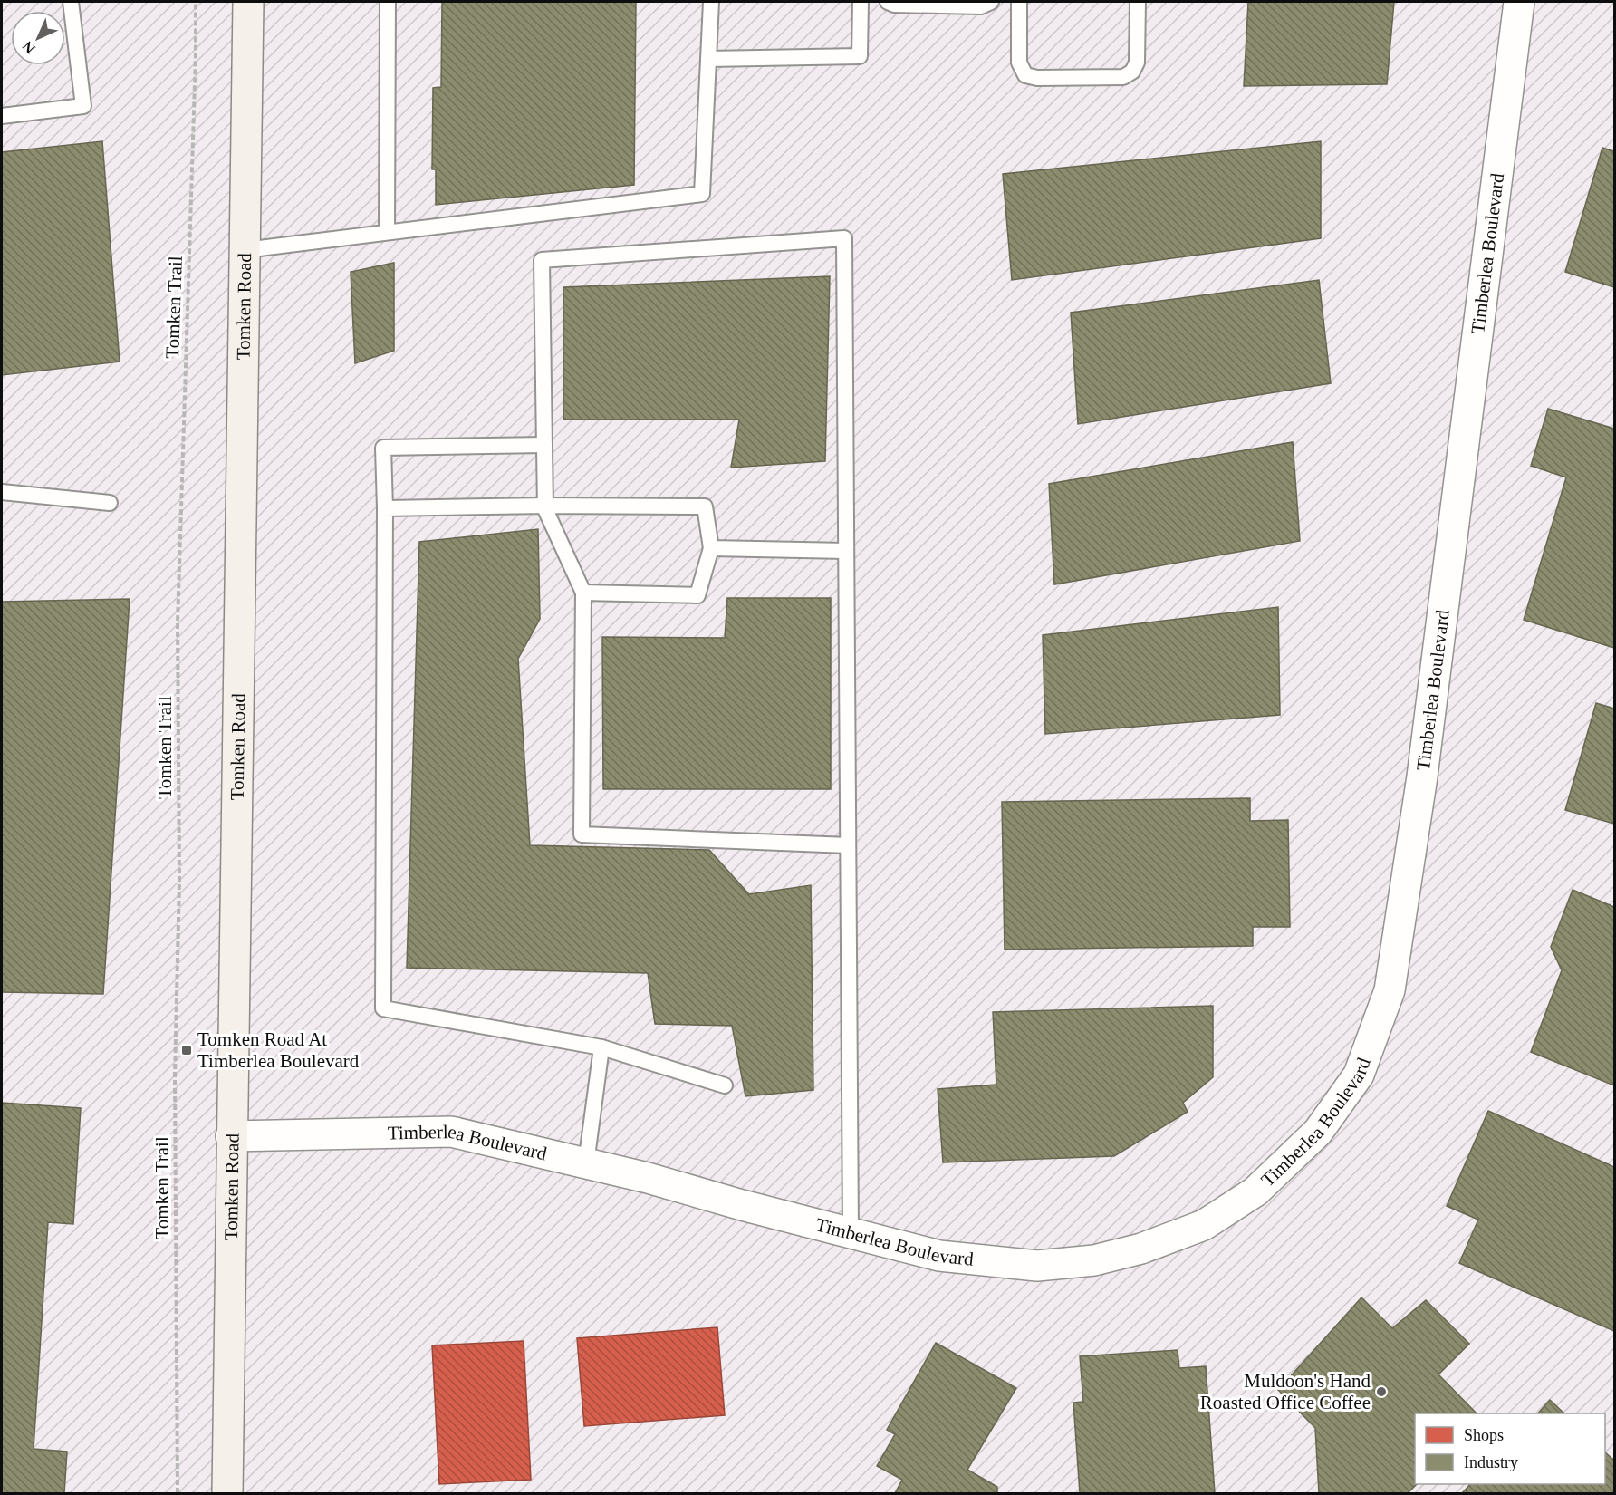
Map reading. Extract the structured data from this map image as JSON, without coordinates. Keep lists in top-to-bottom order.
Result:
{
  "streets": {
    "main road": ["Tomken Road"],
    "street": ["Timberlea Boulevard"],
    "path": ["Tomken Trail"]
  },
  "crossings": [
    ["Timberlea Boulevard", "Tomken Road"]
  ],
  "places": {
    "transit": ["Tomken Road At Timberlea Boulevard"],
    "other": ["Muldoon's Hand Roasted Office Coffee"]
  },
  "legend": ["Shops", "Industry"],
  "north": "bottom left"
}
